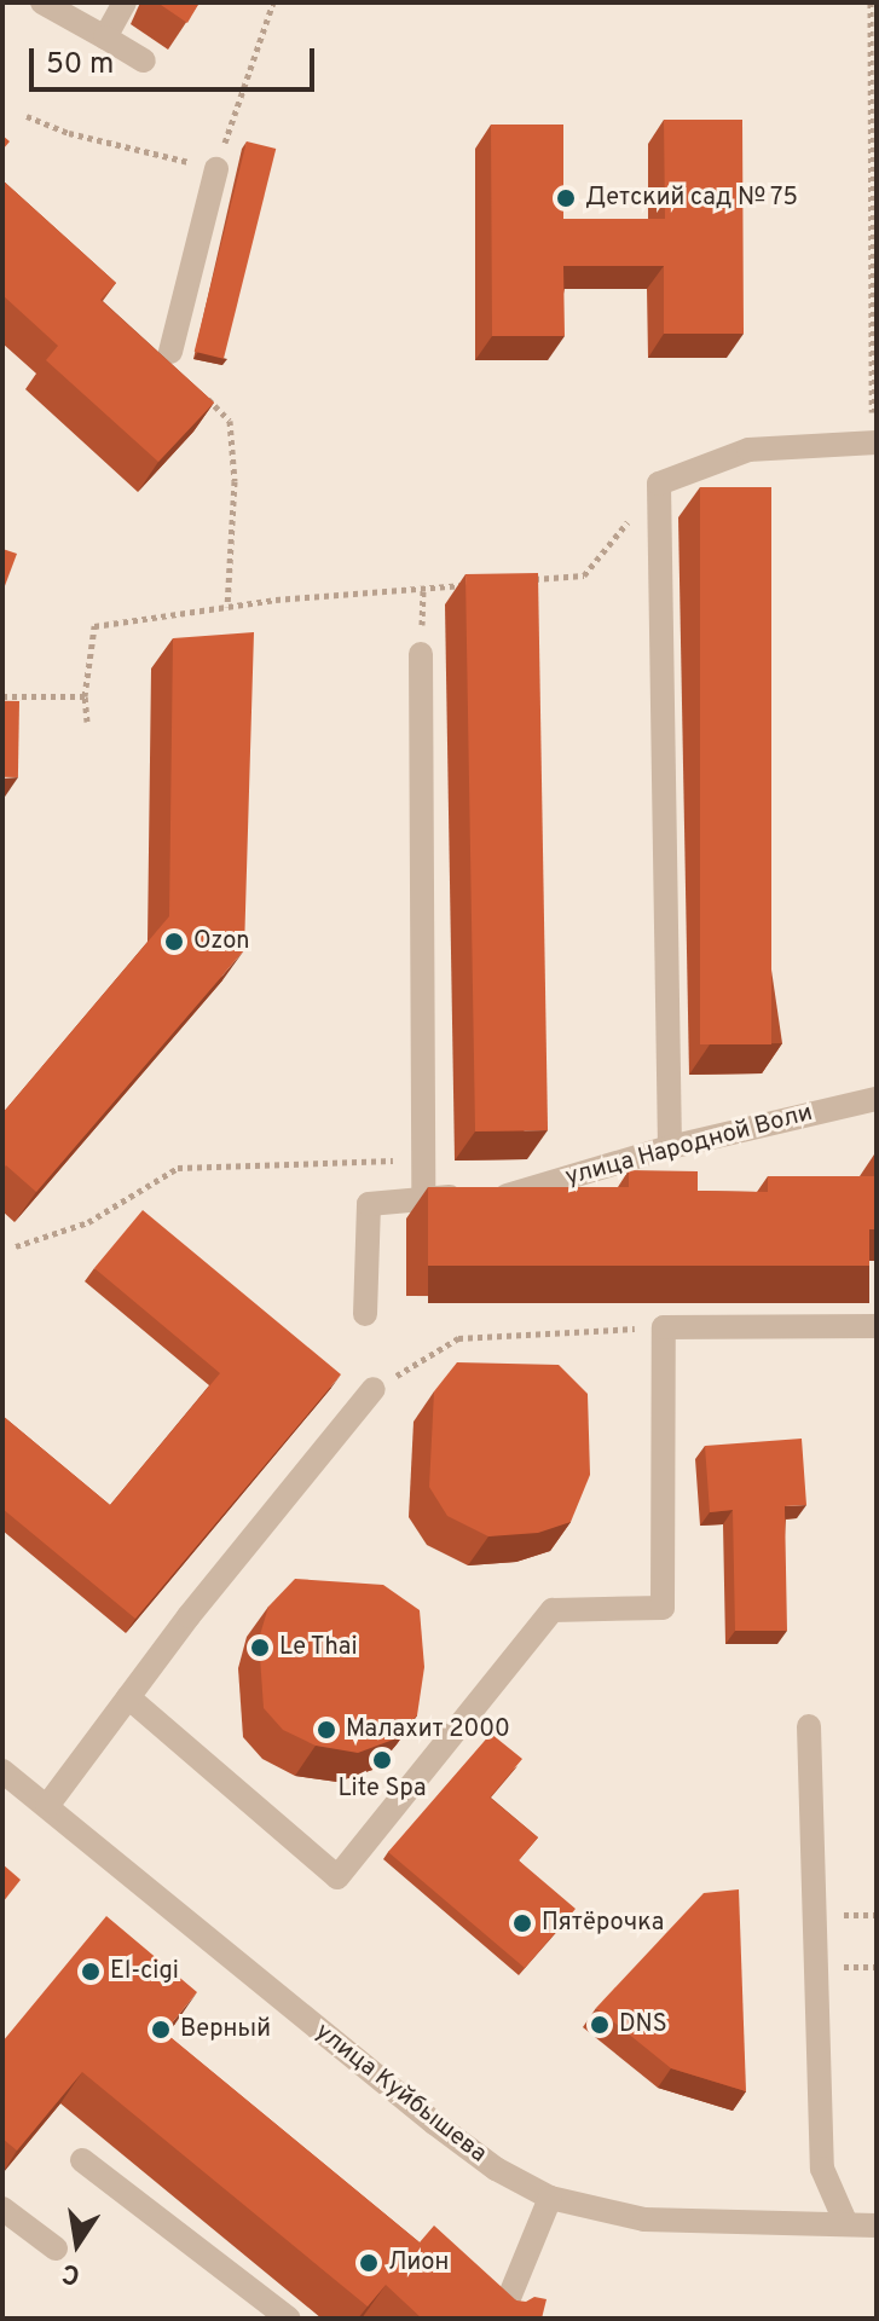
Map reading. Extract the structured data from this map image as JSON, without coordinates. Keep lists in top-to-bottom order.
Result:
{
  "streets": {
    "street": ["улица Народной Воли", "улица Куйбышева"]
  },
  "places": [
    "Детский сад № 75",
    "Ozon",
    "Le Thai",
    "Малахит 2000",
    "Lite Spa",
    "Пятёрочка",
    "El-cigi",
    "DNS",
    "Верный",
    "Лион"
  ],
  "scale_bar": "50 m",
  "north": "bottom"
}
